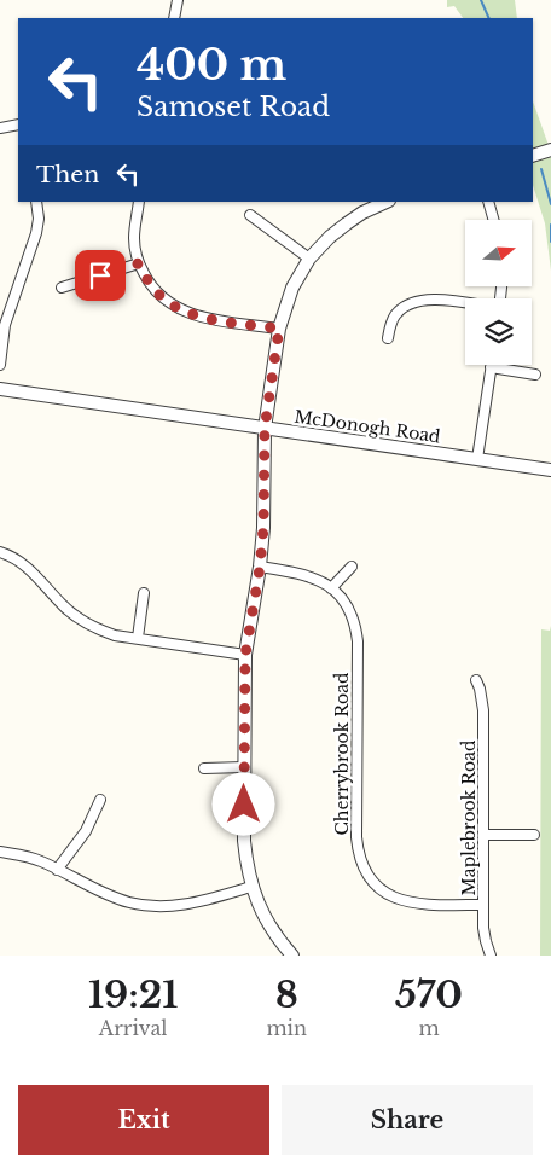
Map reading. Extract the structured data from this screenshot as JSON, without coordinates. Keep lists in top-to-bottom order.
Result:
{
  "streets": {
    "street": ["McDonogh Road", "Cherrybrook Road", "Maplebrook Road"]
  },
  "crossings": [
    ["Cherrybrook Road", "Maplebrook Road"]
  ],
  "north": "right",
  "page": {
    "turn": ["400 m", "Samoset Road"],
    "then": "Then",
    "eta": [
      "19:21",
      "Arrival",
      "8",
      "min",
      "570",
      "m"
    ],
    "buttons": ["Exit", "Share"]
  }
}
